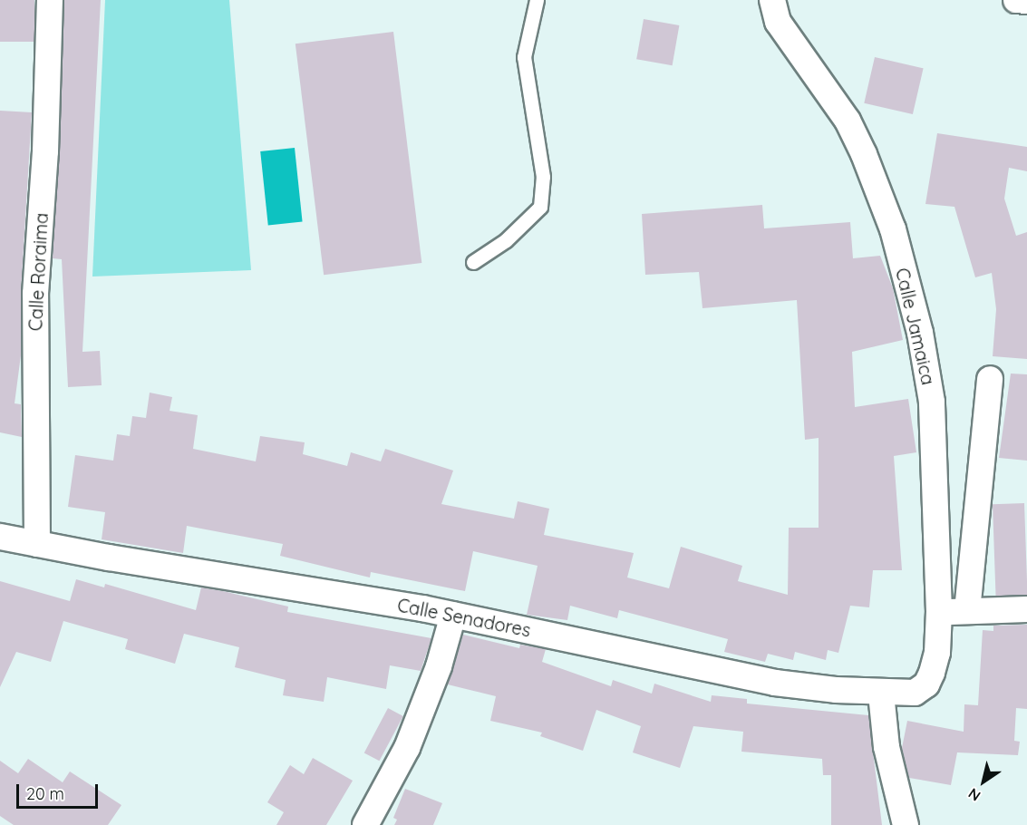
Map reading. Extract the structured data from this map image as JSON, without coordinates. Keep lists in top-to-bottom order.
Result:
{
  "streets": {
    "street": ["Calle Roraima", "Calle Jamaica", "Calle Senadores"]
  },
  "crossings": [
    ["Calle Roraima", "Calle Senadores"],
    ["Calle Jamaica", "Calle Senadores"]
  ],
  "scale_bar": "20 m",
  "north": "bottom left"
}
